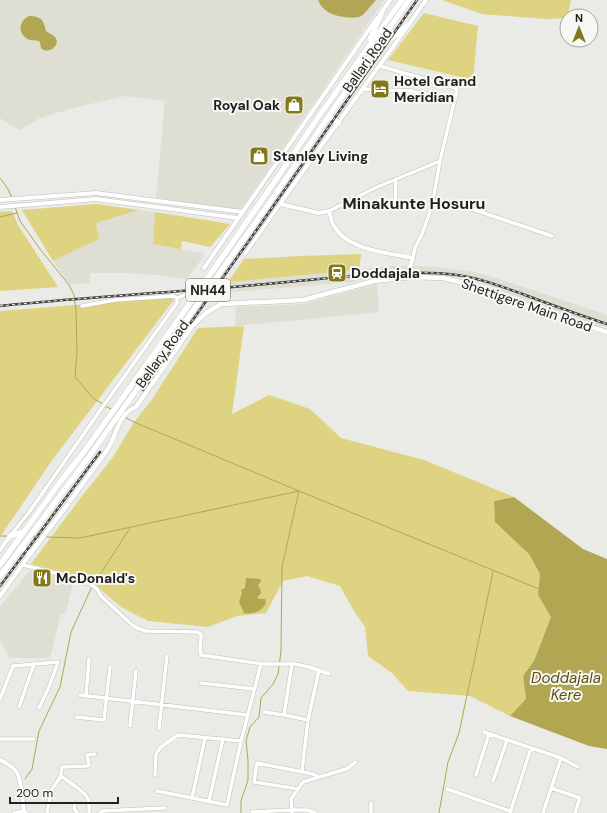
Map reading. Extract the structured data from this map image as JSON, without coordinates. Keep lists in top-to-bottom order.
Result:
{
  "streets": {
    "highway": ["Ballari Road", "NH44", "Bellary Road"],
    "main road": ["Shettigere Main Road"]
  },
  "crossings": [
    ["Ballari Road", "Bellary Road"],
    ["NH44", "Bellary Road"]
  ],
  "districts": ["Minakunte Hosuru"],
  "water": ["Doddajala Kere"],
  "places": {
    "hotel": ["Hotel Grand Meridian"],
    "shop": ["Royal Oak", "Stanley Living"],
    "station": ["Doddajala"],
    "restaurant": ["McDonald's"]
  },
  "scale_bar": "200 m",
  "north": "top"
}
